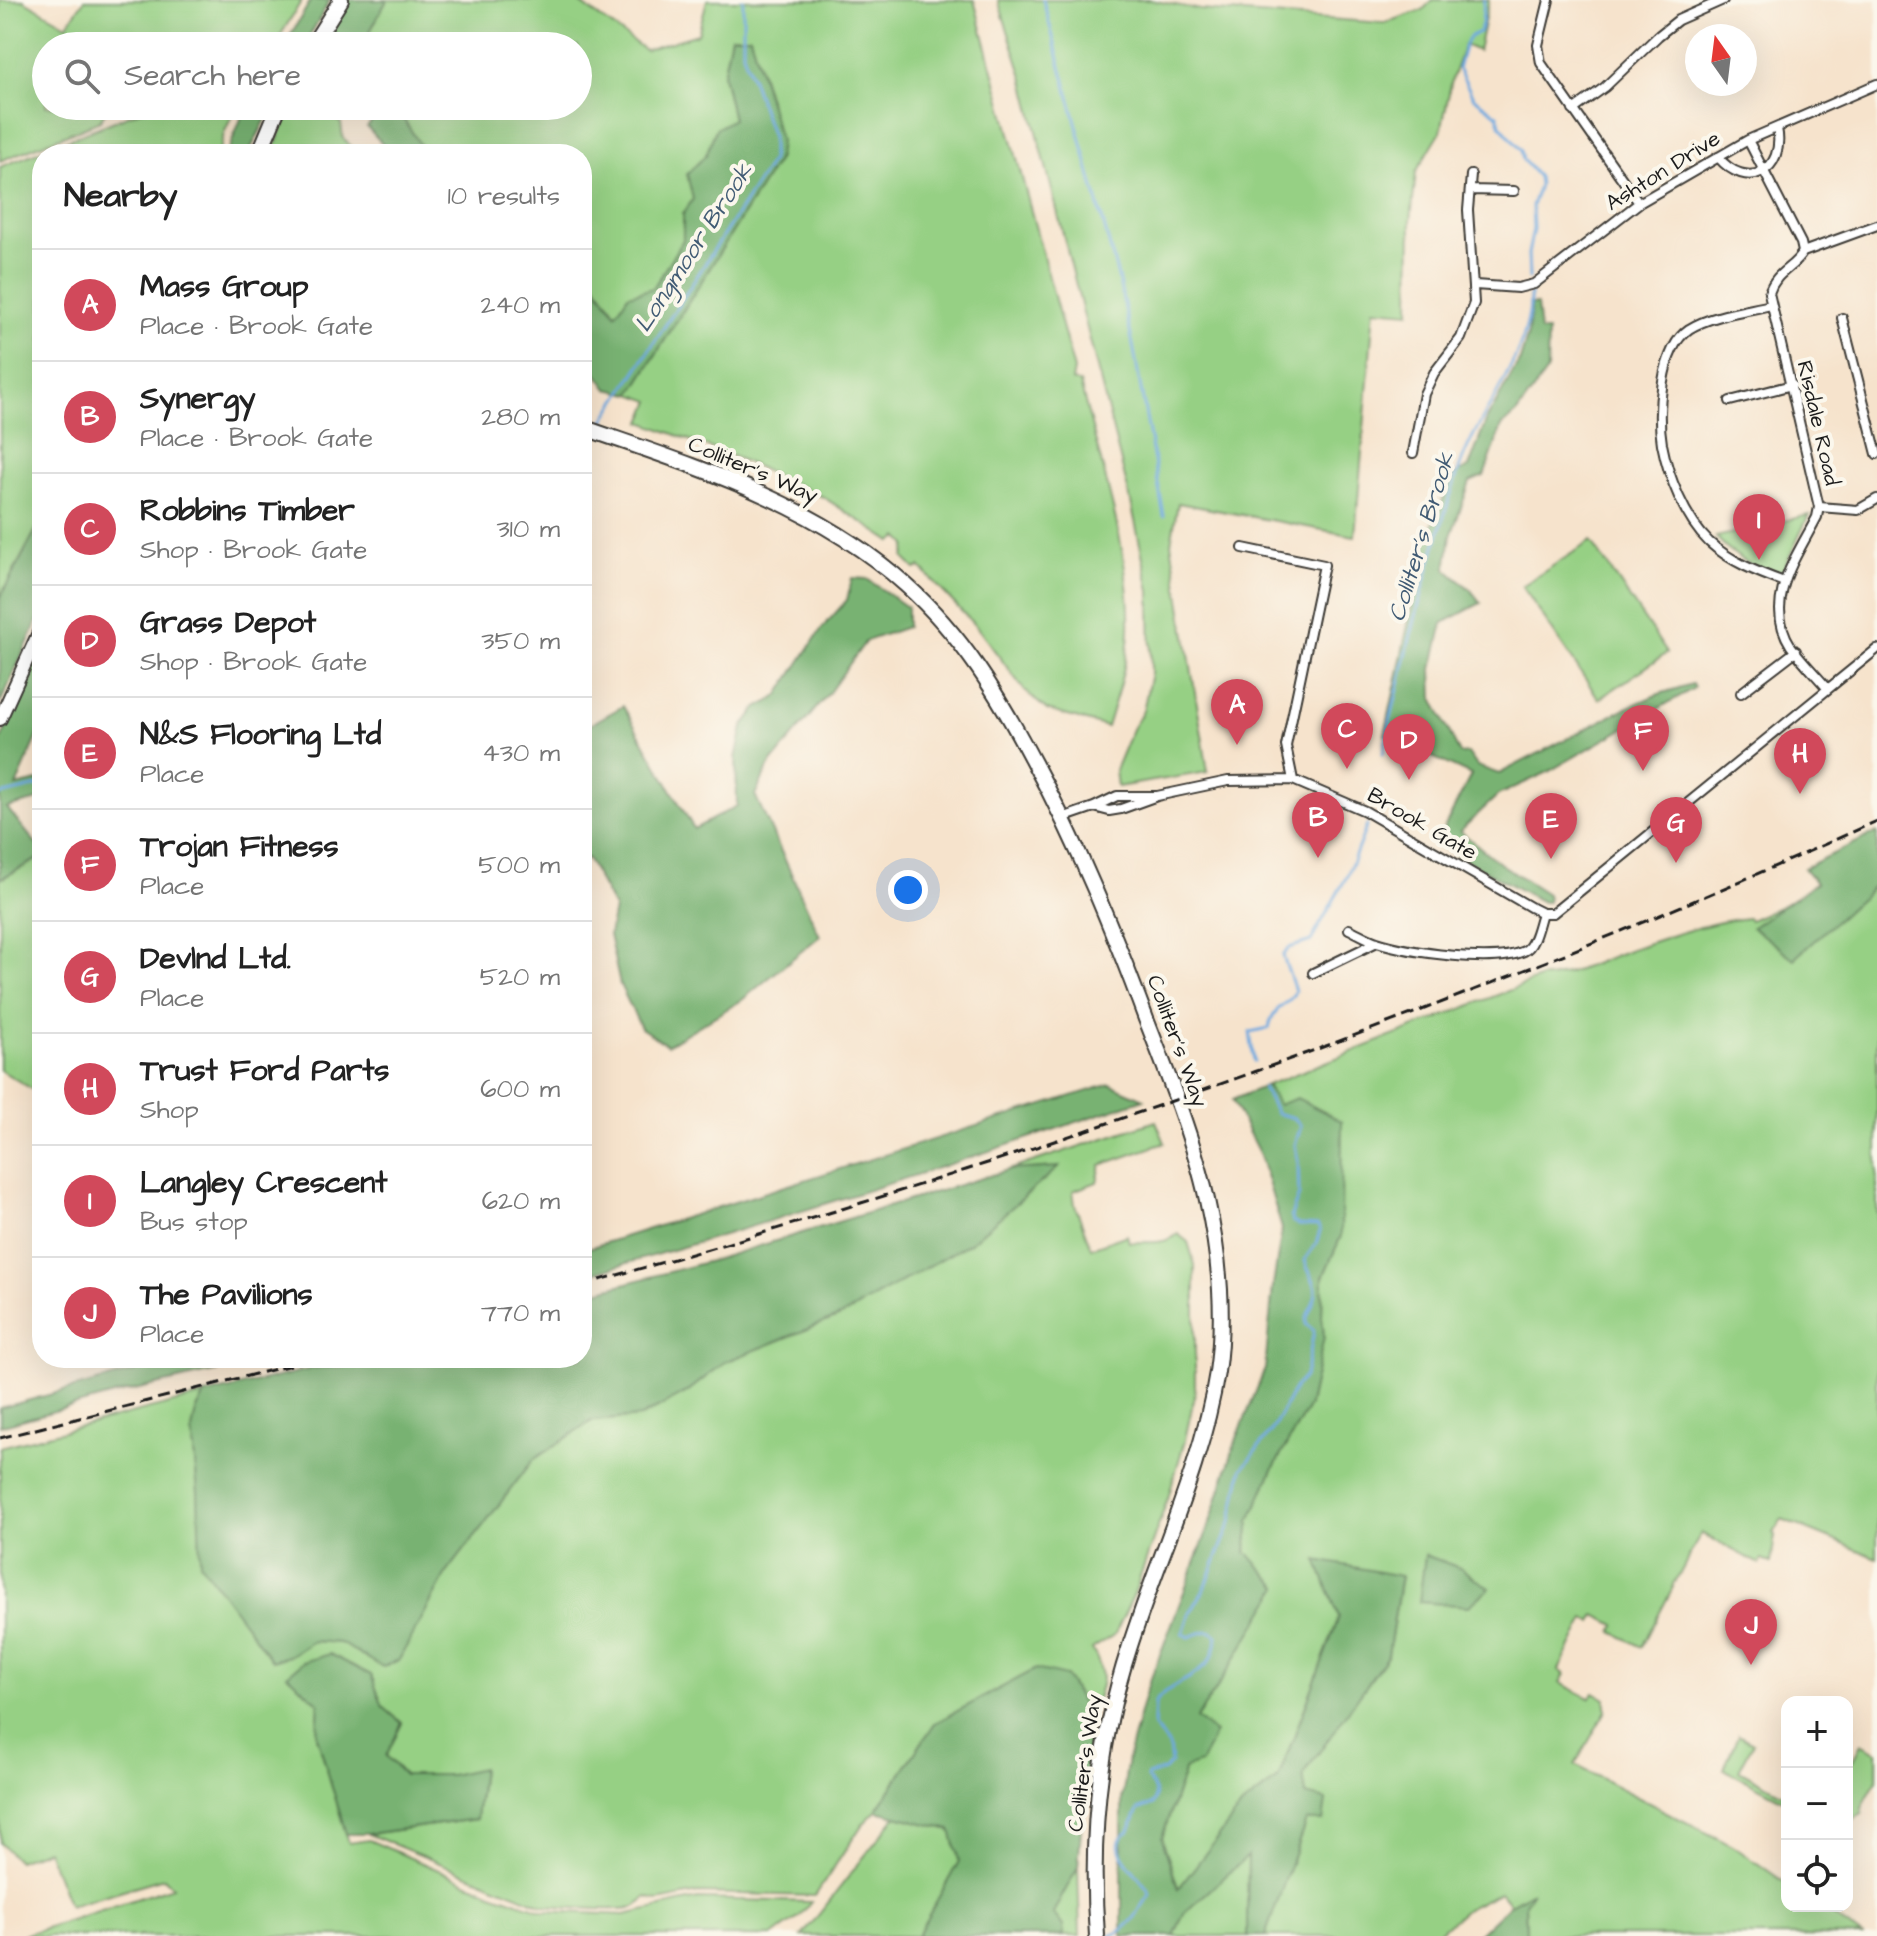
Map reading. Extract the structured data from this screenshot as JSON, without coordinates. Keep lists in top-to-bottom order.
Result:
{
  "streets": {
    "highway": ["Colliter's Way"],
    "street": ["Ashton Drive", "Risdale Road", "Brook Gate"]
  },
  "water": ["Longmoor Brook", "Colliter's Brook"],
  "north": "top",
  "page": {
    "search": "Search here",
    "heading": ["Nearby", "10 results"],
    "list": [
      {
        "mark": "A",
        "name": "Mass Group",
        "note": "Place · Brook Gate",
        "value": "240 m"
      },
      {
        "mark": "B",
        "name": "Synergy",
        "note": "Place · Brook Gate",
        "value": "280 m"
      },
      {
        "mark": "C",
        "name": "Robbins Timber",
        "note": "Shop · Brook Gate",
        "value": "310 m"
      },
      {
        "mark": "D",
        "name": "Grass Depot",
        "note": "Shop · Brook Gate",
        "value": "350 m"
      },
      {
        "mark": "E",
        "name": "N&S Flooring Ltd",
        "note": "Place",
        "value": "430 m"
      },
      {
        "mark": "F",
        "name": "Trojan Fitness",
        "note": "Place",
        "value": "500 m"
      },
      {
        "mark": "G",
        "name": "Devlnd Ltd.",
        "note": "Place",
        "value": "520 m"
      },
      {
        "mark": "H",
        "name": "Trust Ford Parts",
        "note": "Shop",
        "value": "600 m"
      },
      {
        "mark": "I",
        "name": "Langley Crescent",
        "note": "Bus stop",
        "value": "620 m"
      },
      {
        "mark": "J",
        "name": "The Pavilions",
        "note": "Place",
        "value": "770 m"
      }
    ],
    "pins": [
      "I",
      "A",
      "C",
      "F",
      "D",
      "H",
      "B",
      "E",
      "G",
      "J"
    ],
    "map_buttons": ["+", "−"]
  }
}
